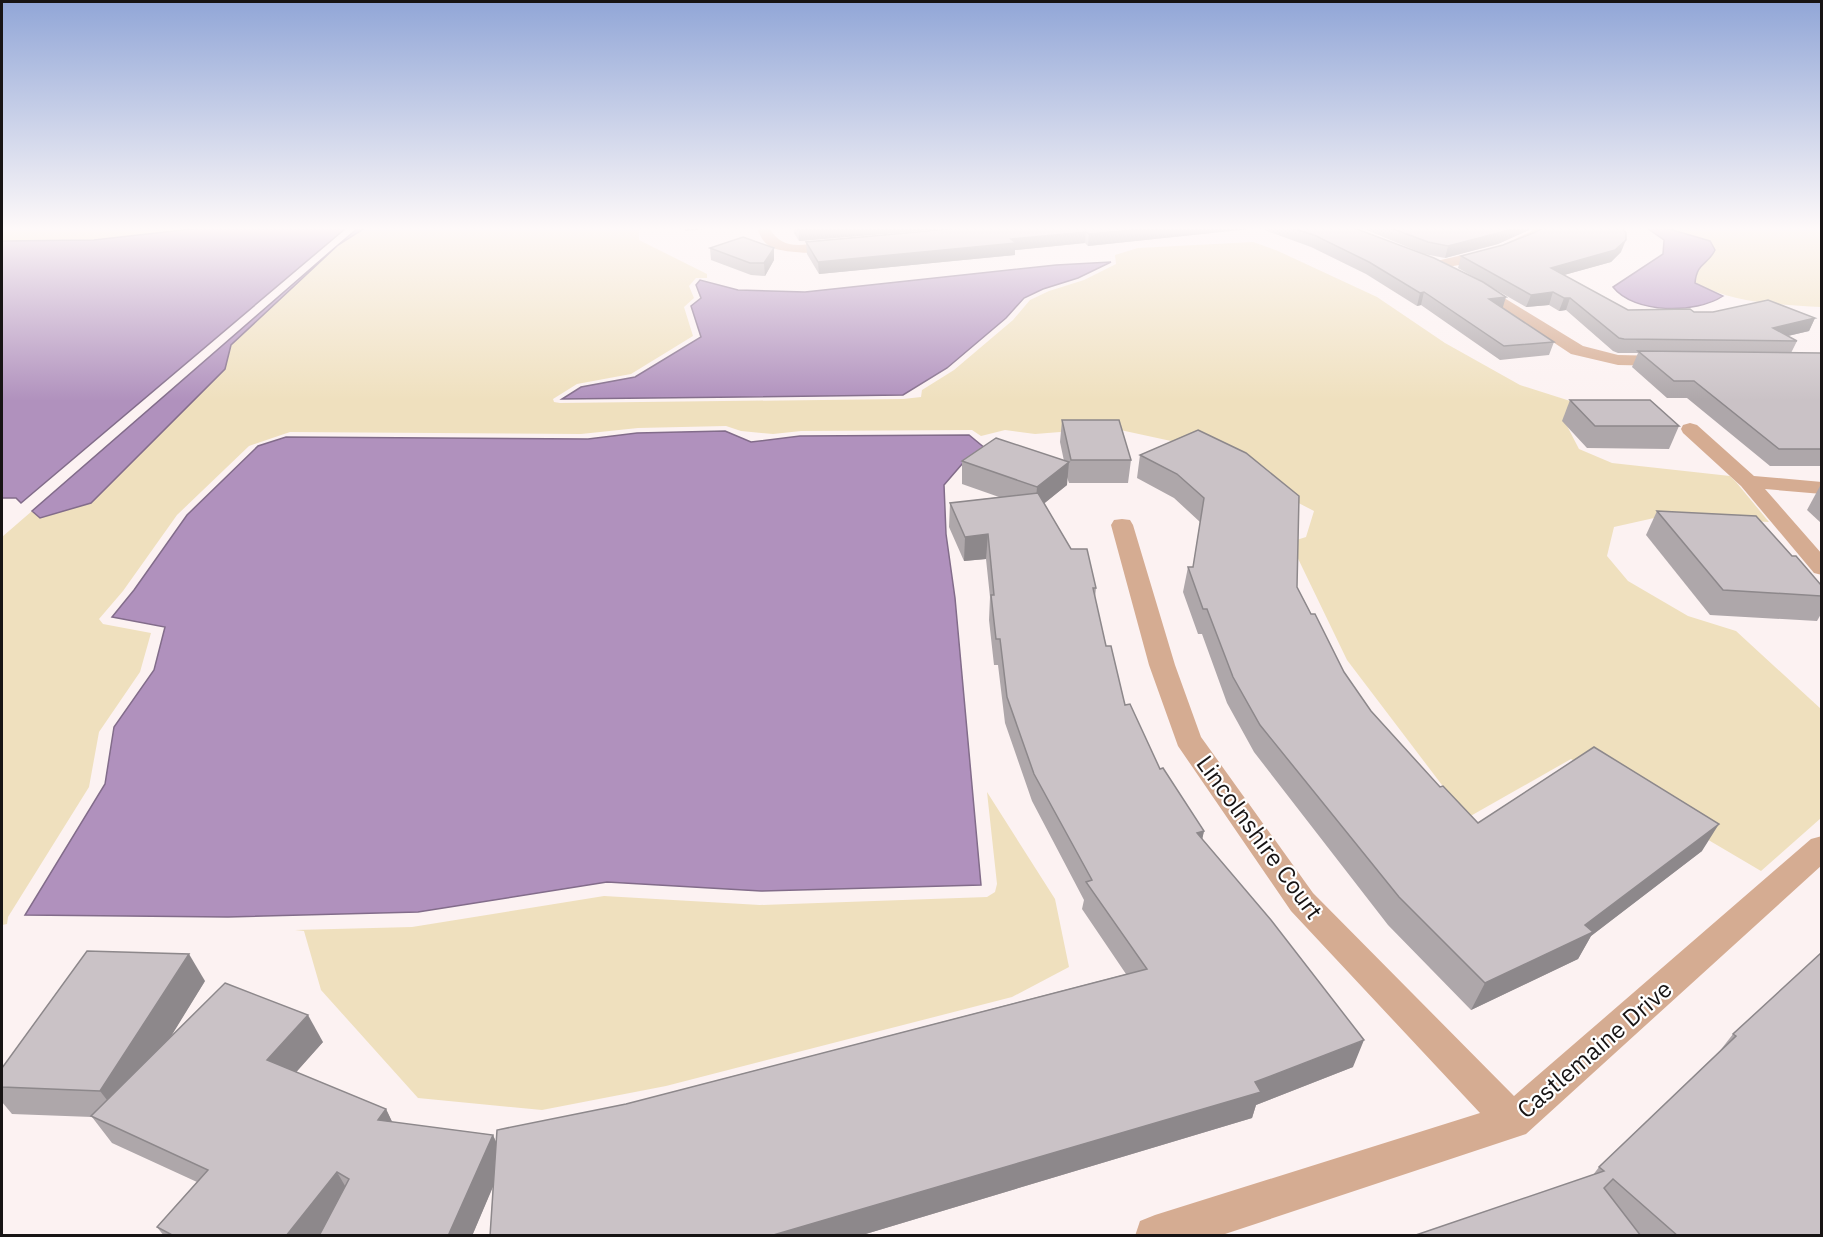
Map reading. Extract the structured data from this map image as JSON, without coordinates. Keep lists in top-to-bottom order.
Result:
{
  "streets": {
    "street": ["Lincolnshire Court", "Castlemaine Drive"]
  },
  "crossings": [
    ["Lincolnshire Court", "Castlemaine Drive"]
  ]
}
